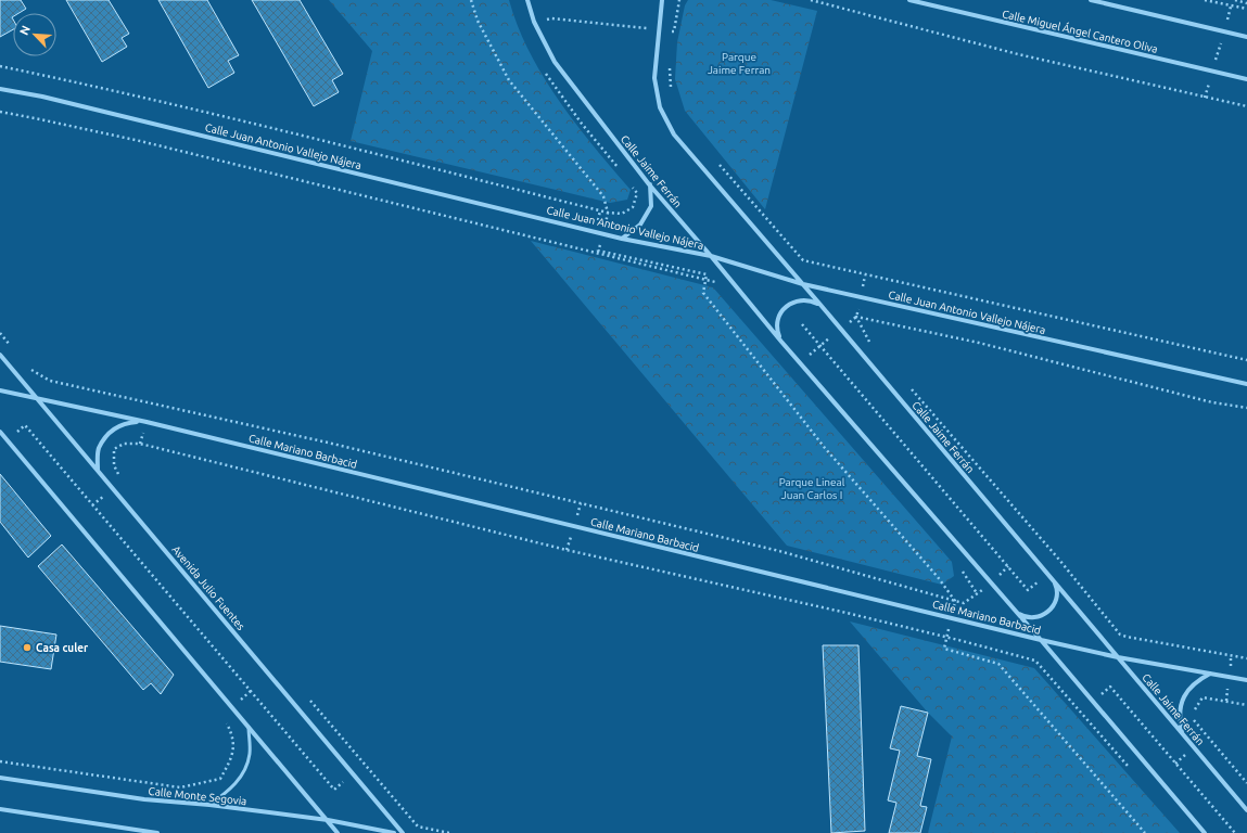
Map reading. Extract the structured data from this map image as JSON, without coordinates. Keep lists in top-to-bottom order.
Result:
{
  "streets": {
    "street": [
      "Calle Miguel Ángel Cantero Oliva",
      "Calle Juan Antonio Vallejo Nájera",
      "Calle Jaime Ferrán",
      "Calle Mariano Barbacid",
      "Avenida Julio Fuentes",
      "Calle Monte Segovia"
    ]
  },
  "crossings": [
    ["Calle Juan Antonio Vallejo Nájera", "Calle Jaime Ferrán"],
    ["Calle Jaime Ferrán", "Calle Mariano Barbacid"],
    ["Calle Mariano Barbacid", "Avenida Julio Fuentes"]
  ],
  "parks": ["Parque Jaime Ferran", "Parque Lineal Juan Carlos I"],
  "places": ["Casa culer"],
  "north": "top left"
}
